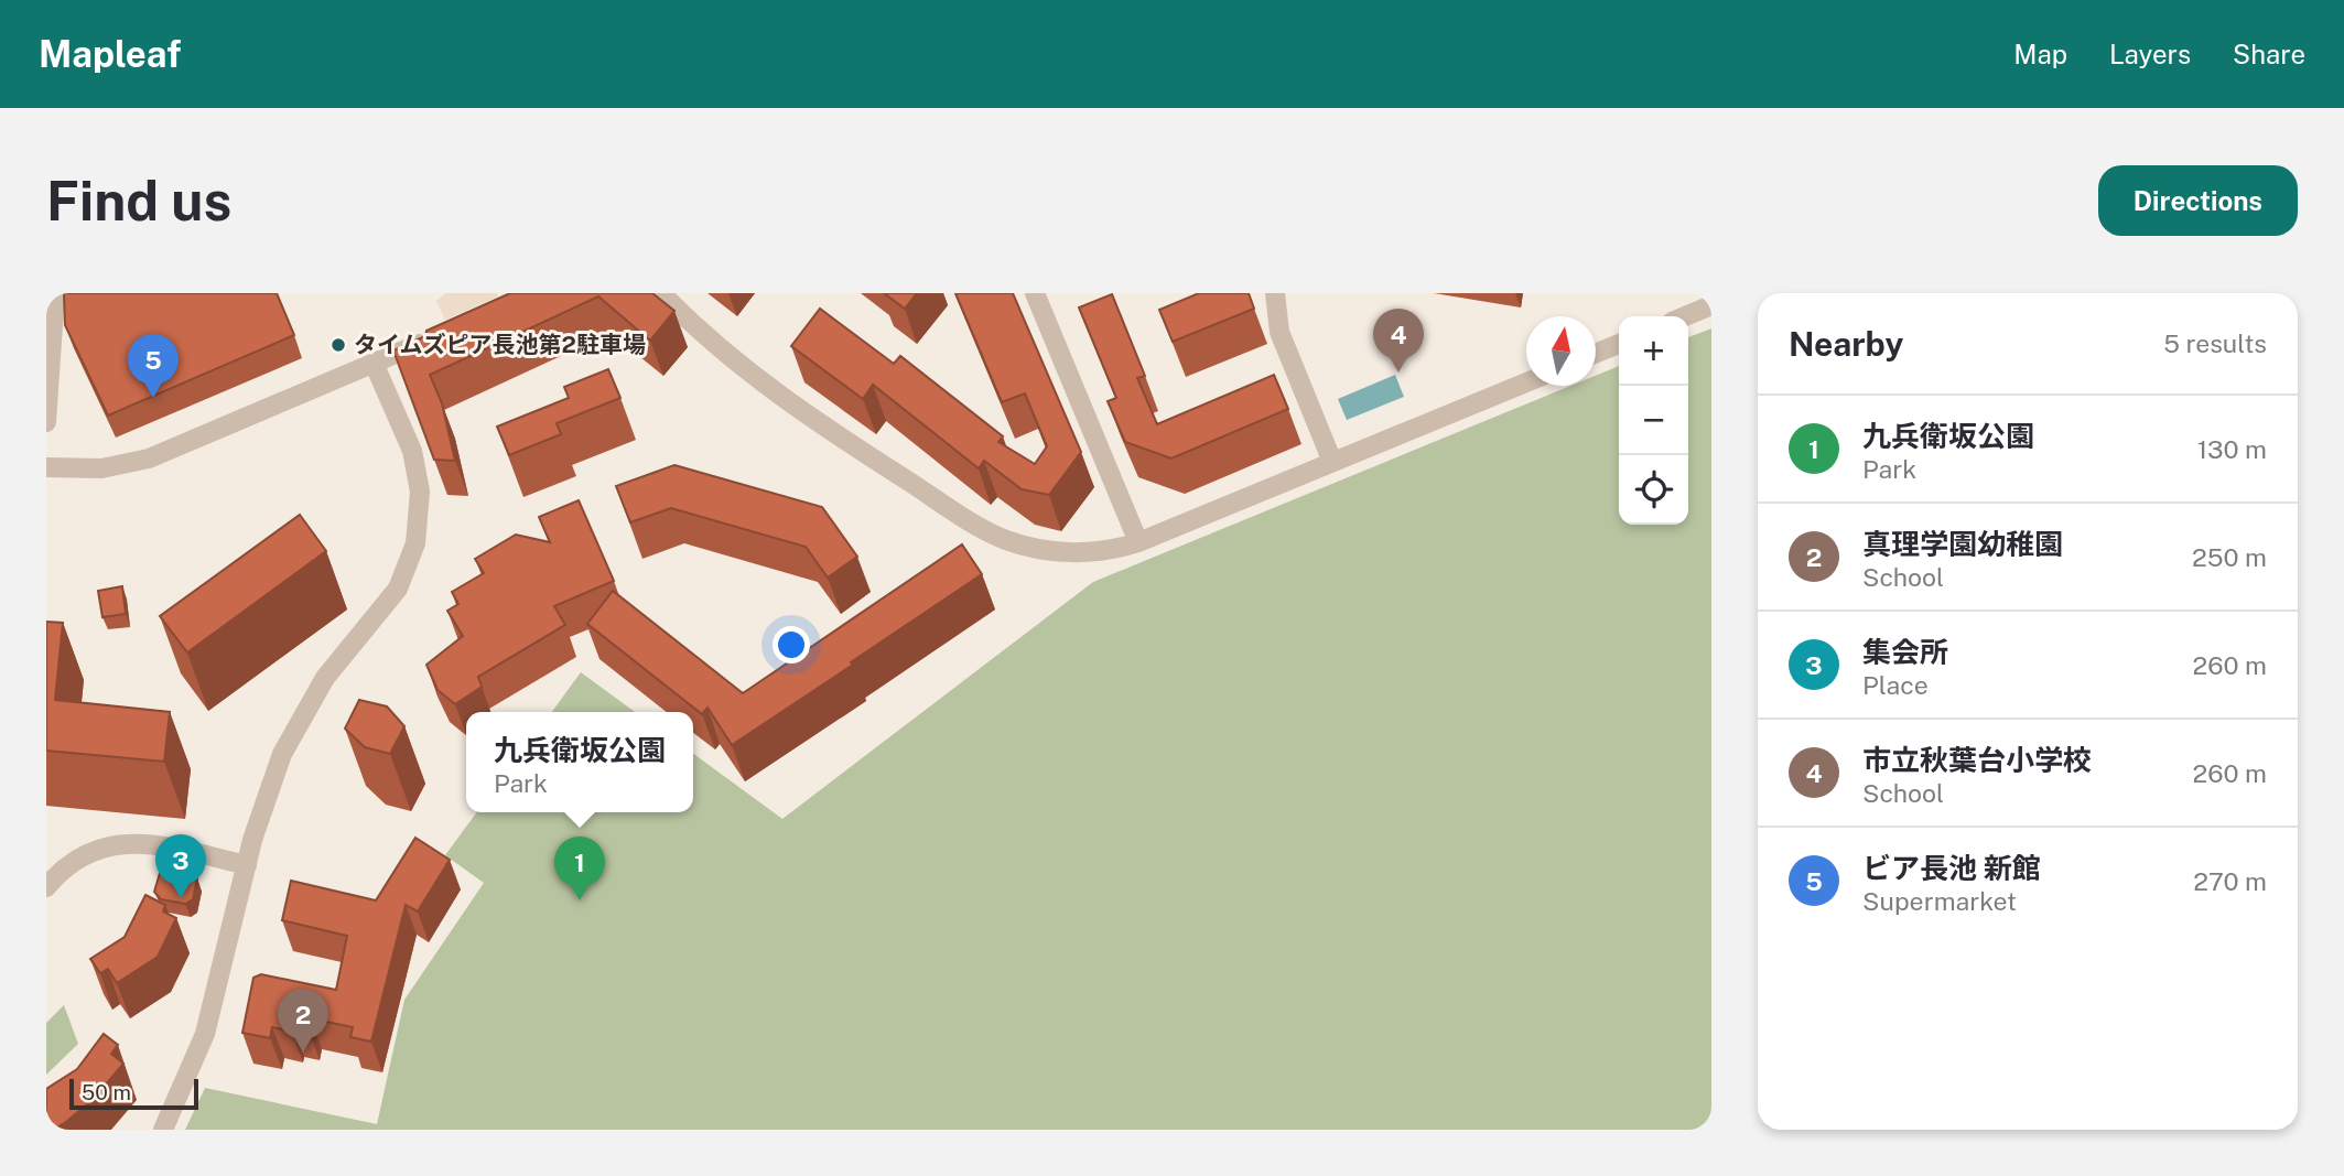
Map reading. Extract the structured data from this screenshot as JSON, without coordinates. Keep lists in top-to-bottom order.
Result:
{
  "places": ["タイムズピア長池第2駐車場"],
  "scale_bar": "50 m",
  "north": "top",
  "page": {
    "header": "Mapleaf",
    "nav": ["Map", "Layers", "Share"],
    "buttons": "Directions",
    "title": "Find us",
    "heading": ["Nearby", "5 results"],
    "pins": [
      "4",
      "5",
      "3",
      "1",
      "2"
    ],
    "map_buttons": ["+", "−"],
    "list": [
      {
        "mark": "1",
        "name": "九兵衛坂公園",
        "note": "Park",
        "value": "130 m"
      },
      {
        "mark": "2",
        "name": "真理学園幼稚園",
        "note": "School",
        "value": "250 m"
      },
      {
        "mark": "3",
        "name": "集会所",
        "note": "Place",
        "value": "260 m"
      },
      {
        "mark": "4",
        "name": "市立秋葉台小学校",
        "note": "School",
        "value": "260 m"
      },
      {
        "mark": "5",
        "name": "ビア長池 新館",
        "note": "Supermarket",
        "value": "270 m"
      }
    ],
    "popup": ["九兵衛坂公園", "Park"],
    "scale": "50 m"
  }
}
